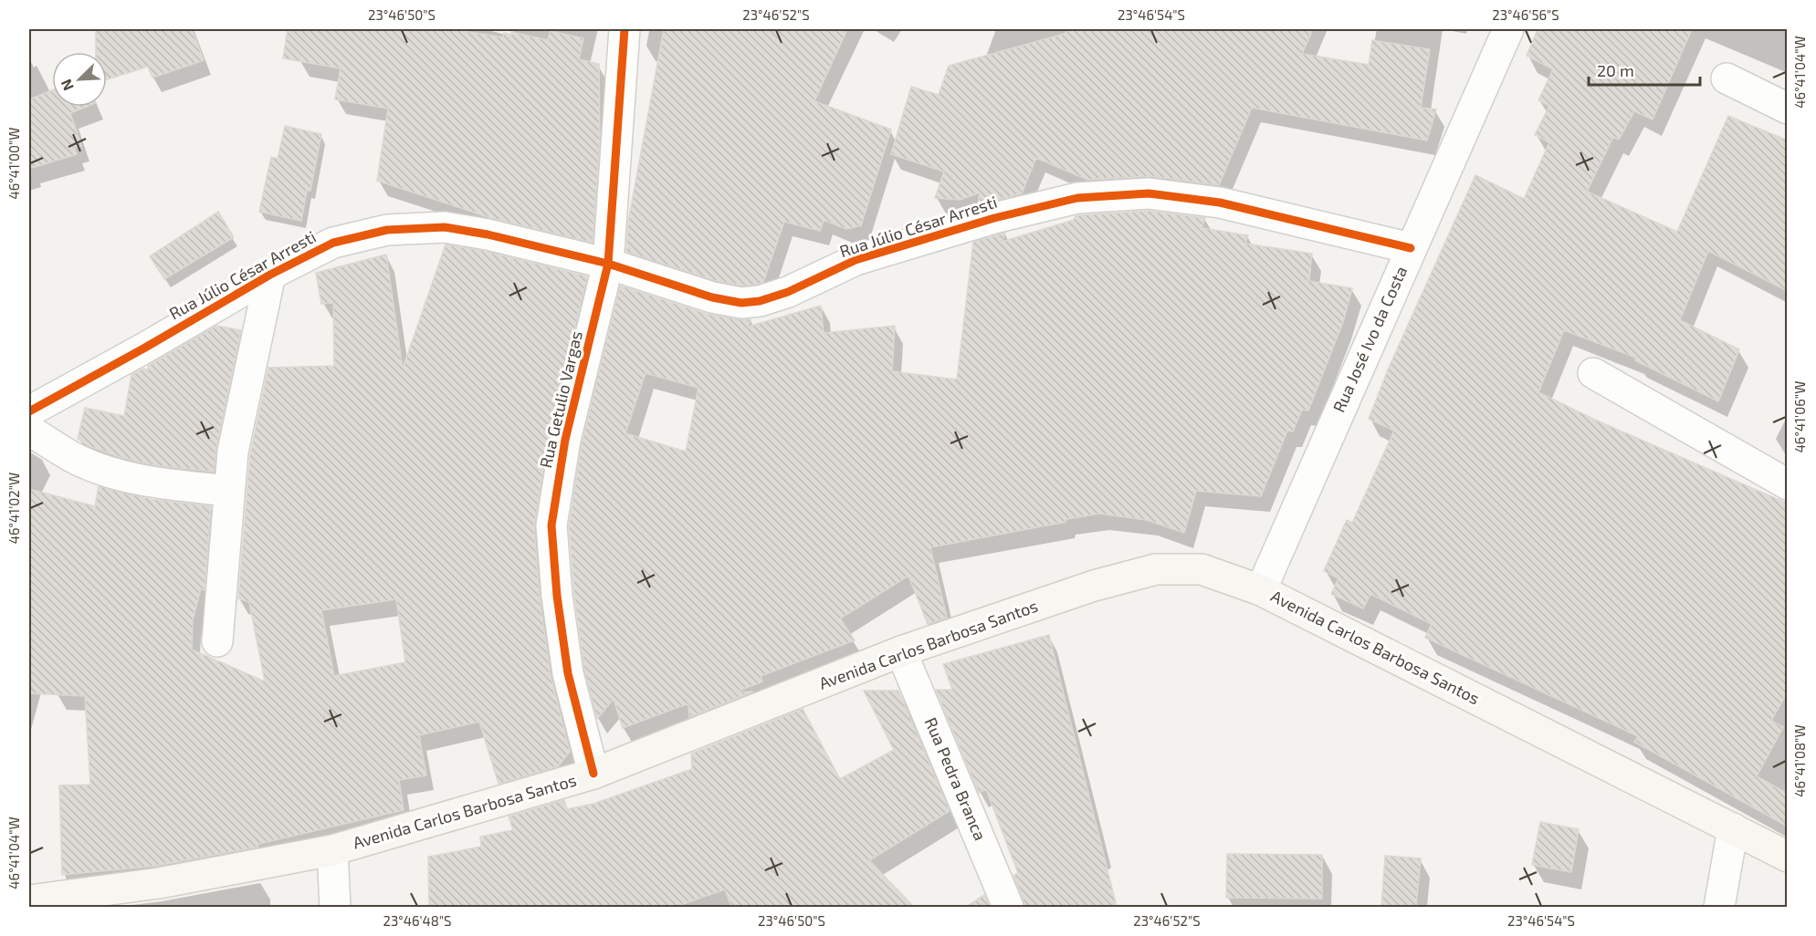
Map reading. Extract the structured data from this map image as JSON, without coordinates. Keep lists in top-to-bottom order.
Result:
{
  "streets": {
    "main road": ["Avenida Carlos Barbosa Santos"],
    "street": [
      "Rua Júlio César Arresti",
      "Rua José Ivo da Costa",
      "Rua Getulio Vargas",
      "Rua Pedra Branca"
    ]
  },
  "crossings": [
    ["Rua Júlio César Arresti", "Rua José Ivo da Costa"],
    ["Rua Júlio César Arresti", "Rua Getulio Vargas"],
    ["Rua José Ivo da Costa", "Avenida Carlos Barbosa Santos"],
    ["Rua Getulio Vargas", "Avenida Carlos Barbosa Santos"],
    ["Avenida Carlos Barbosa Santos", "Rua Pedra Branca"]
  ],
  "scale_bar": "20 m",
  "north": "bottom left",
  "coordinates": [
    "23°46'50\"S",
    "23°46'52\"S",
    "23°46'54\"S",
    "23°46'56\"S",
    "46°41'04\"W",
    "46°41'00\"W",
    "46°41'06\"W",
    "46°41'02\"W",
    "46°41'08\"W",
    "23°46'48\"S"
  ]
}
